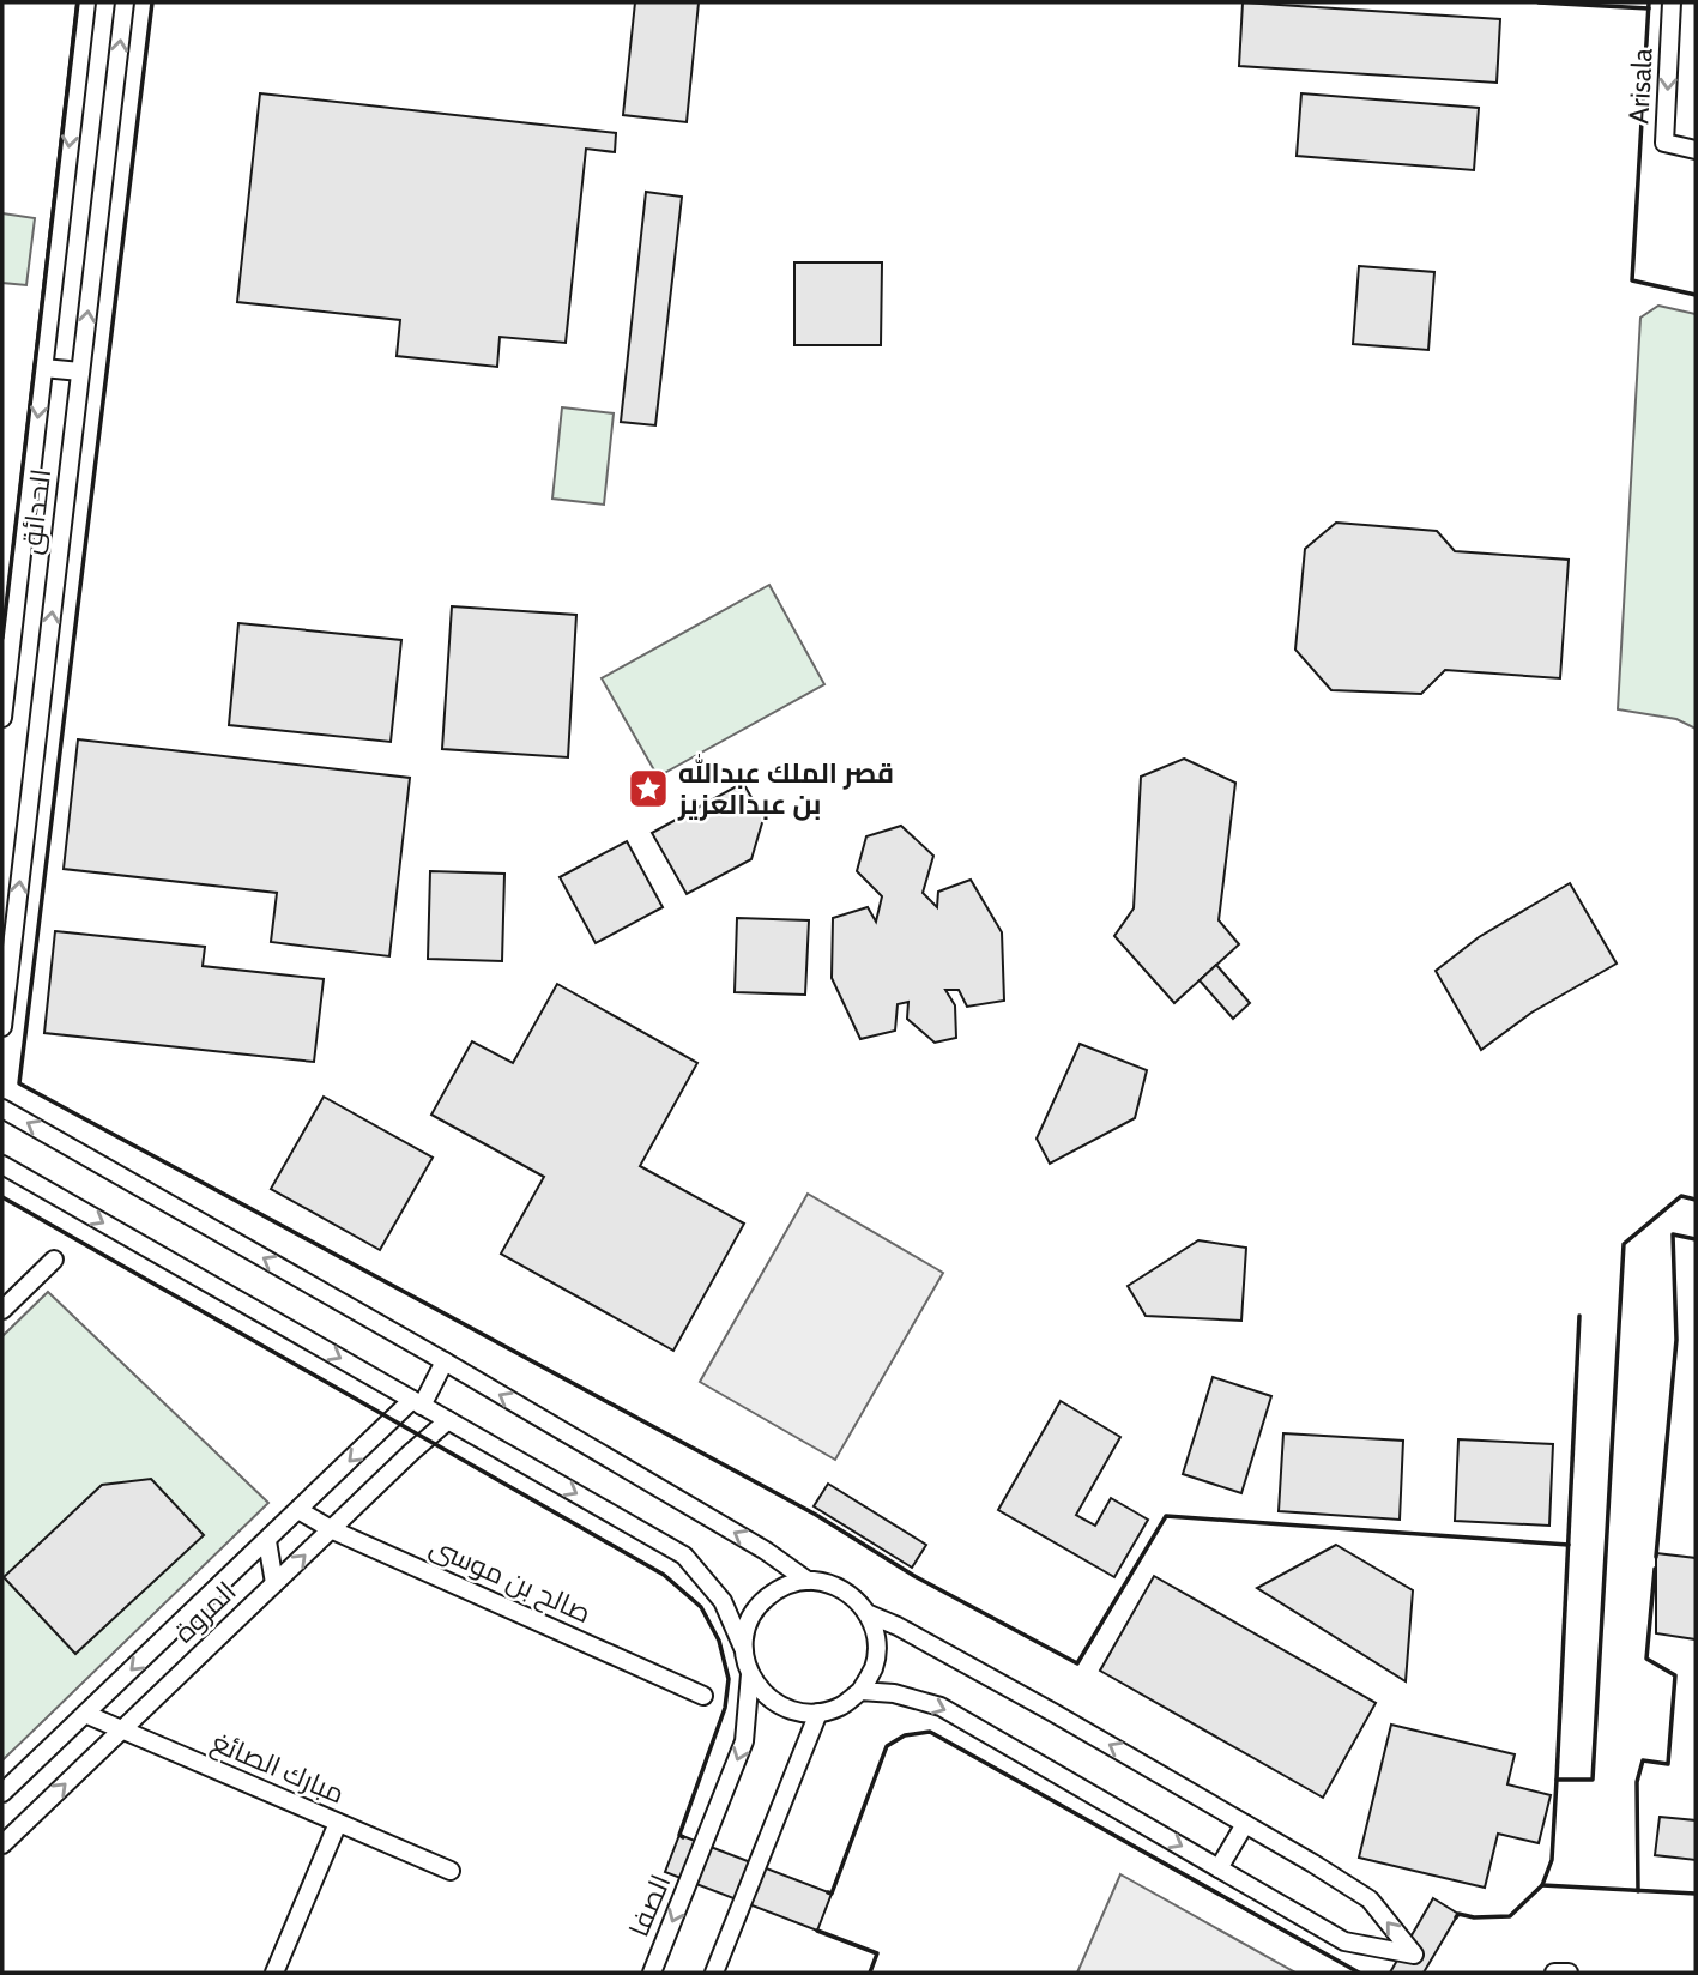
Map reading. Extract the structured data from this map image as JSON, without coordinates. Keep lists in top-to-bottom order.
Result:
{
  "streets": {
    "street": [
      "Arisala",
      "الحدائق",
      "صالح بن موسى",
      "المروة",
      "مبارك الصائغ",
      "الصفا"
    ]
  },
  "crossings": [
    ["صالح بن موسى", "المروة"],
    ["المروة", "مبارك الصائغ"]
  ],
  "one_way": ["Arisala"],
  "places": {
    "place": ["قصر الملك عبدالله بن عبدالعزيز"]
  }
}
